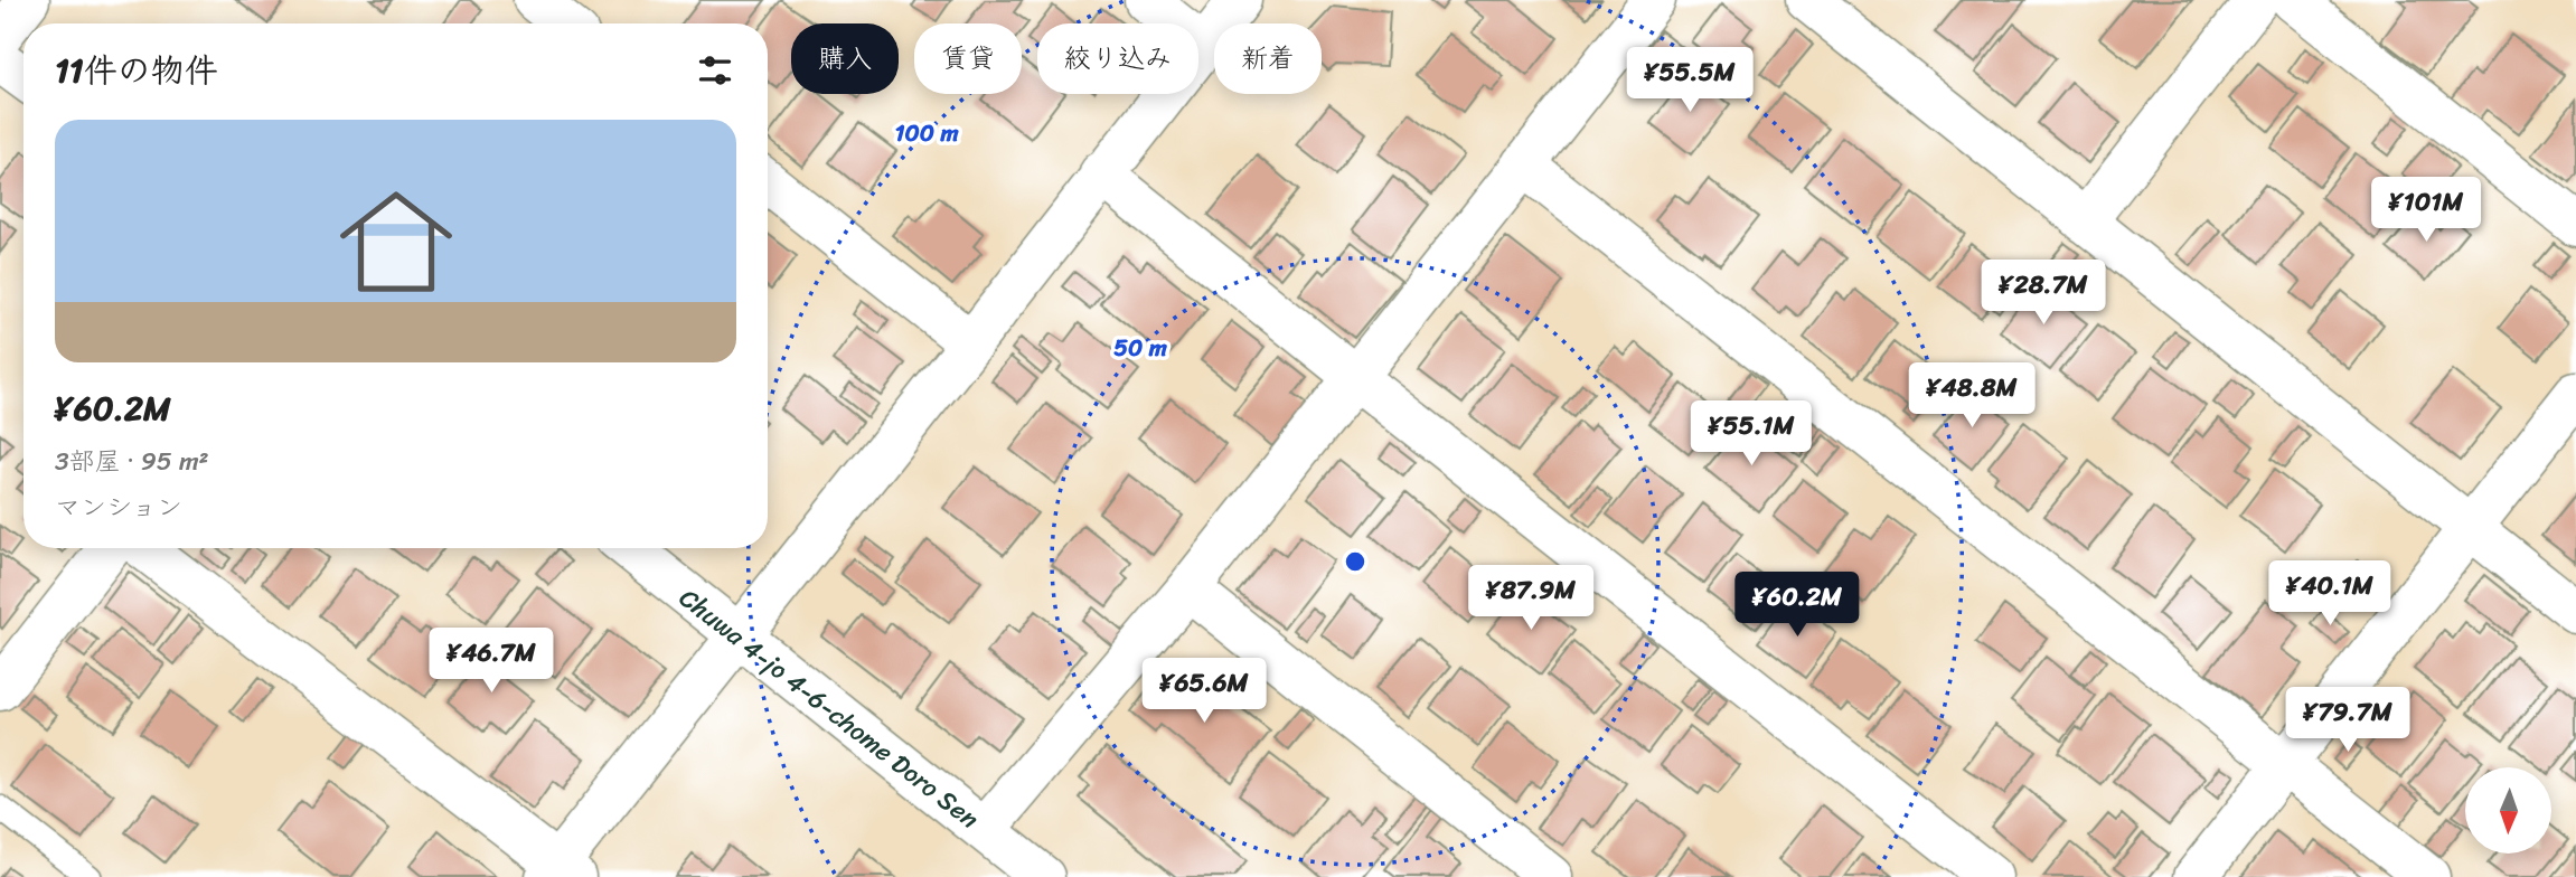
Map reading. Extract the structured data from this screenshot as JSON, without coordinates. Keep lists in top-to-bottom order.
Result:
{
  "streets": {
    "street": ["Chuwa 4-jo 4-6-chome Doro Sen"]
  },
  "north": "bottom",
  "page": {
    "chip": [
      "購入",
      "賃貸",
      "絞り込み",
      "新着"
    ],
    "heading": "11件の物件",
    "price": [
      "¥55.5M",
      "¥101M",
      "¥28.7M",
      "¥48.8M",
      "¥55.1M",
      "¥40.1M",
      "¥87.9M",
      "¥60.2M",
      "¥46.7M",
      "¥65.6M",
      "¥79.7M"
    ],
    "list": [
      {
        "name": "¥60.2M",
        "note": "3部屋 · 95 m² · マンション"
      }
    ]
  },
  "rings": ["100 m", "50 m"]
}
